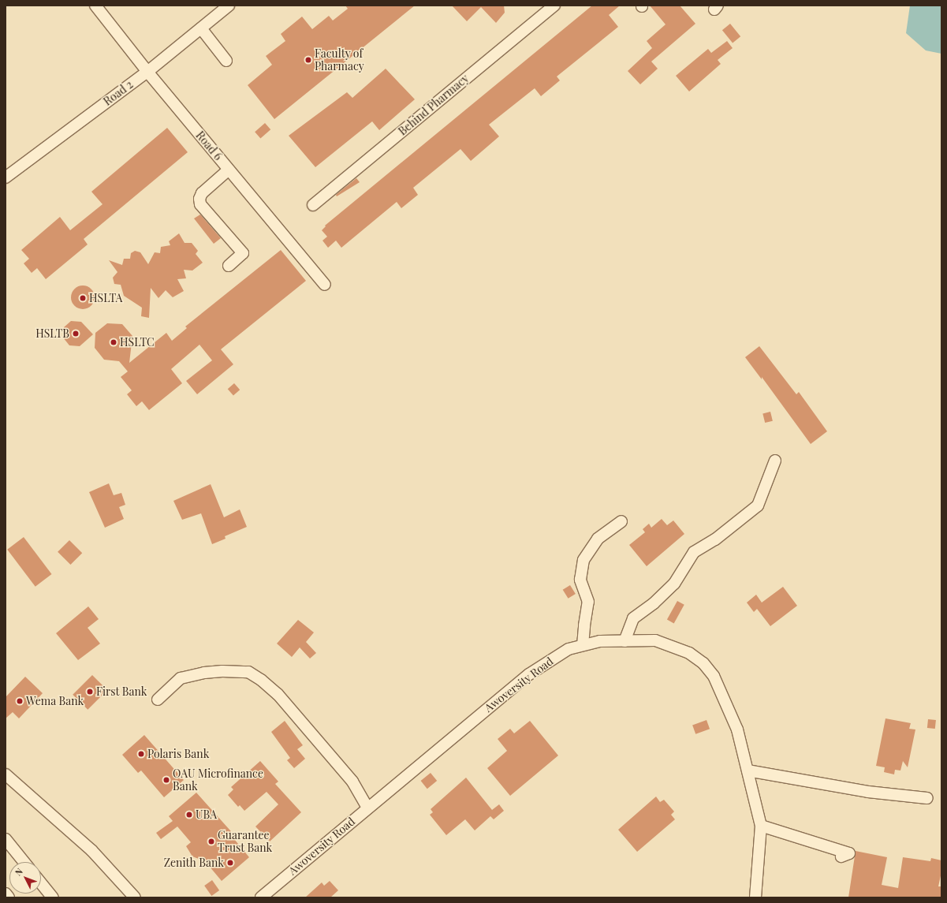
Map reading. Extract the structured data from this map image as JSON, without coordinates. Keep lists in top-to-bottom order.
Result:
{
  "streets": {
    "street": [
      "Road 2",
      "Behind Pharmacy",
      "Road 6",
      "Awoversity Road"
    ]
  },
  "crossings": [
    ["Road 2", "Road 6"]
  ],
  "places": [
    "Faculty of Pharmacy",
    "HSLTA",
    "HSLTB",
    "HSLTC",
    "First Bank",
    "Wema Bank",
    "Polaris Bank",
    "OAU Microfinance Bank",
    "UBA",
    "Guarantee Trust Bank",
    "Zenith Bank"
  ],
  "north": "top left"
}
